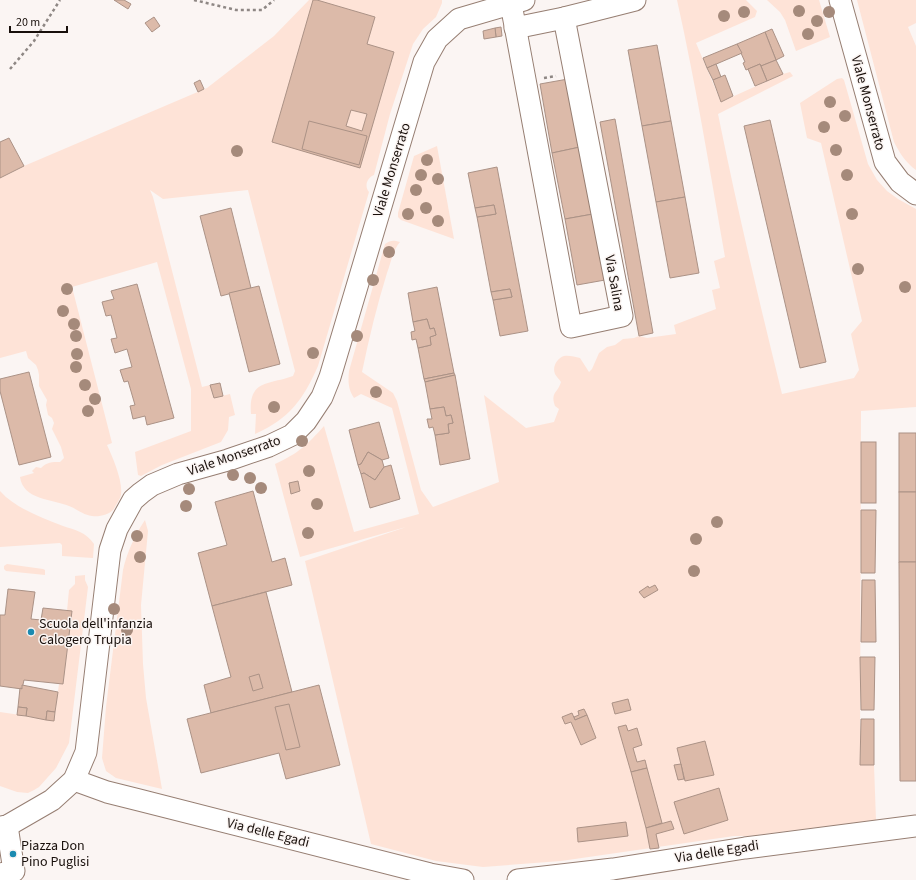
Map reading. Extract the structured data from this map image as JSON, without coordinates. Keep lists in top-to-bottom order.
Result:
{
  "streets": {
    "street": ["Viale Monserrato", "Via Salina", "Via delle Egadi"]
  },
  "crossings": [
    ["Viale Monserrato", "Via Salina"],
    ["Viale Monserrato", "Via delle Egadi"]
  ],
  "places": ["Scuola dell'infanzia Calogero Trupia", "Piazza Don Pino Puglisi"],
  "scale_bar": "20 m"
}
